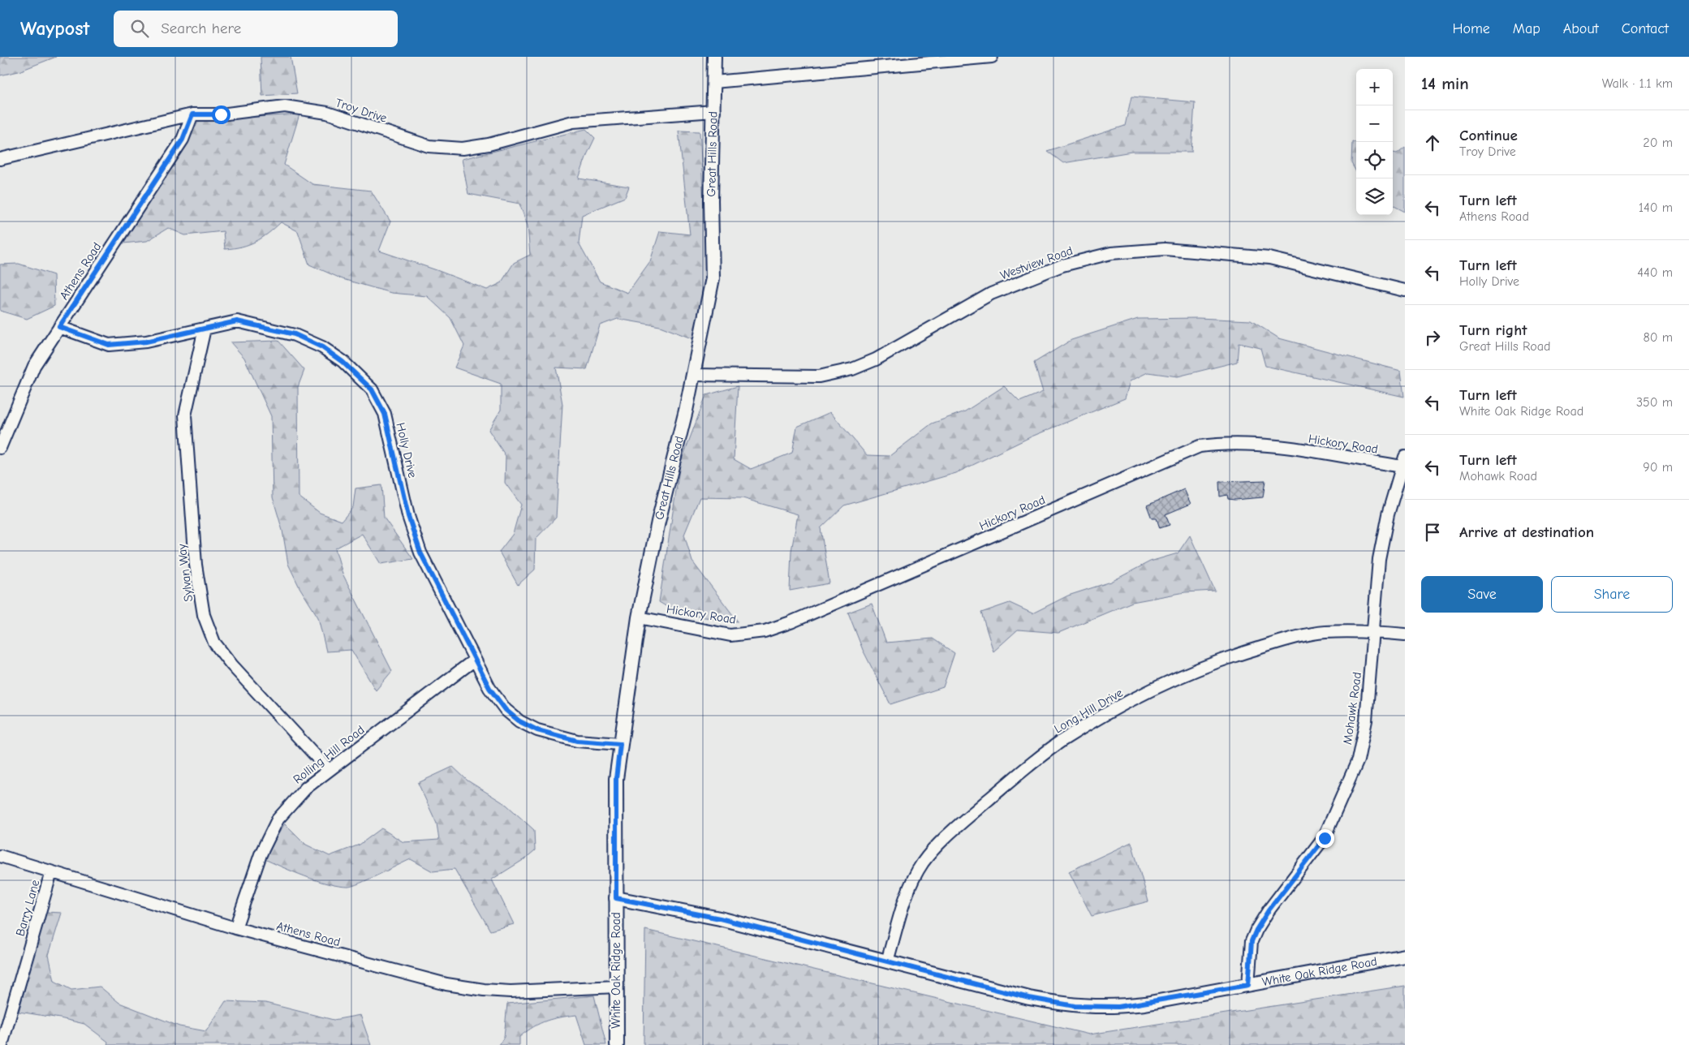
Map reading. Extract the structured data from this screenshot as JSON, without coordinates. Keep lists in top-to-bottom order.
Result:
{
  "streets": {
    "street": [
      "Troy Drive",
      "Great Hills Road",
      "Westview Road",
      "Athens Road",
      "Hickory Road",
      "Holly Drive",
      "Sylvan Way",
      "Mohawk Road",
      "Long Hill Drive",
      "Rolling Hill Road",
      "Barry Lane",
      "White Oak Ridge Road"
    ]
  },
  "crossings": [
    ["Troy Drive", "Great Hills Road"],
    ["Troy Drive", "Athens Road"],
    ["Great Hills Road", "Westview Road"],
    ["Great Hills Road", "Hickory Road"],
    ["Great Hills Road", "Holly Drive"],
    ["Great Hills Road", "White Oak Ridge Road"],
    ["Athens Road", "Holly Drive"],
    ["Athens Road", "Rolling Hill Road"],
    ["Athens Road", "Barry Lane"],
    ["Athens Road", "White Oak Ridge Road"],
    ["Hickory Road", "Mohawk Road"],
    ["Holly Drive", "Sylvan Way"],
    ["Holly Drive", "Rolling Hill Road"],
    ["Sylvan Way", "Rolling Hill Road"],
    ["Mohawk Road", "Long Hill Drive"],
    ["Mohawk Road", "White Oak Ridge Road"],
    ["Long Hill Drive", "White Oak Ridge Road"]
  ],
  "page": {
    "header": "Waypost",
    "search": "Search here",
    "nav": [
      "Home",
      "Map",
      "About",
      "Contact"
    ],
    "heading": ["14 min", "Walk · 1.1 km"],
    "map_buttons": ["+", "−"],
    "list": [
      ["Continue", "Troy Drive", "20 m"],
      ["Turn left", "Athens Road", "140 m"],
      ["Turn left", "Holly Drive", "440 m"],
      ["Turn right", "Great Hills Road", "80 m"],
      ["Turn left", "White Oak Ridge Road", "350 m"],
      ["Turn left", "Mohawk Road", "90 m"],
      "Arrive at destination"
    ],
    "buttons": ["Save", "Share"]
  }
}
